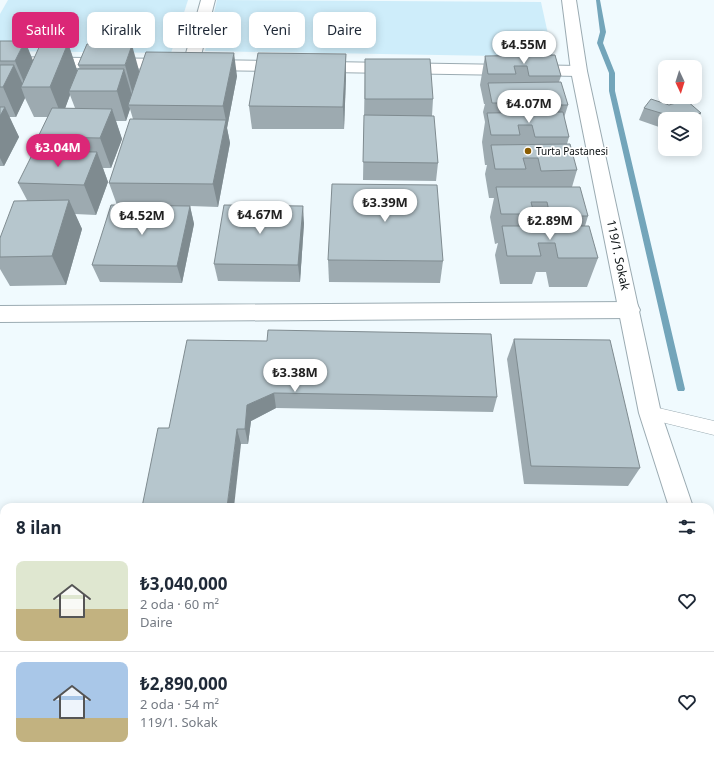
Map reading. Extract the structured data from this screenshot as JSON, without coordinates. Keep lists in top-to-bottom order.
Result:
{
  "streets": {
    "street": ["119/1. Sokak"]
  },
  "places": ["Turta Pastanesi"],
  "north": "bottom",
  "page": {
    "chip": [
      "Satılık",
      "Kiralık",
      "Filtreler",
      "Yeni",
      "Daire"
    ],
    "price": [
      "₺4.55M",
      "₺4.07M",
      "₺3.04M",
      "₺3.39M",
      "₺4.67M",
      "₺4.52M",
      "₺2.89M",
      "₺3.38M"
    ],
    "heading": "8 ilan",
    "list": [
      {
        "name": "₺3,040,000",
        "note": "2 oda · 60 m² · Daire"
      },
      {
        "name": "₺2,890,000",
        "note": "2 oda · 54 m² · 119/1. Sokak"
      }
    ]
  }
}
